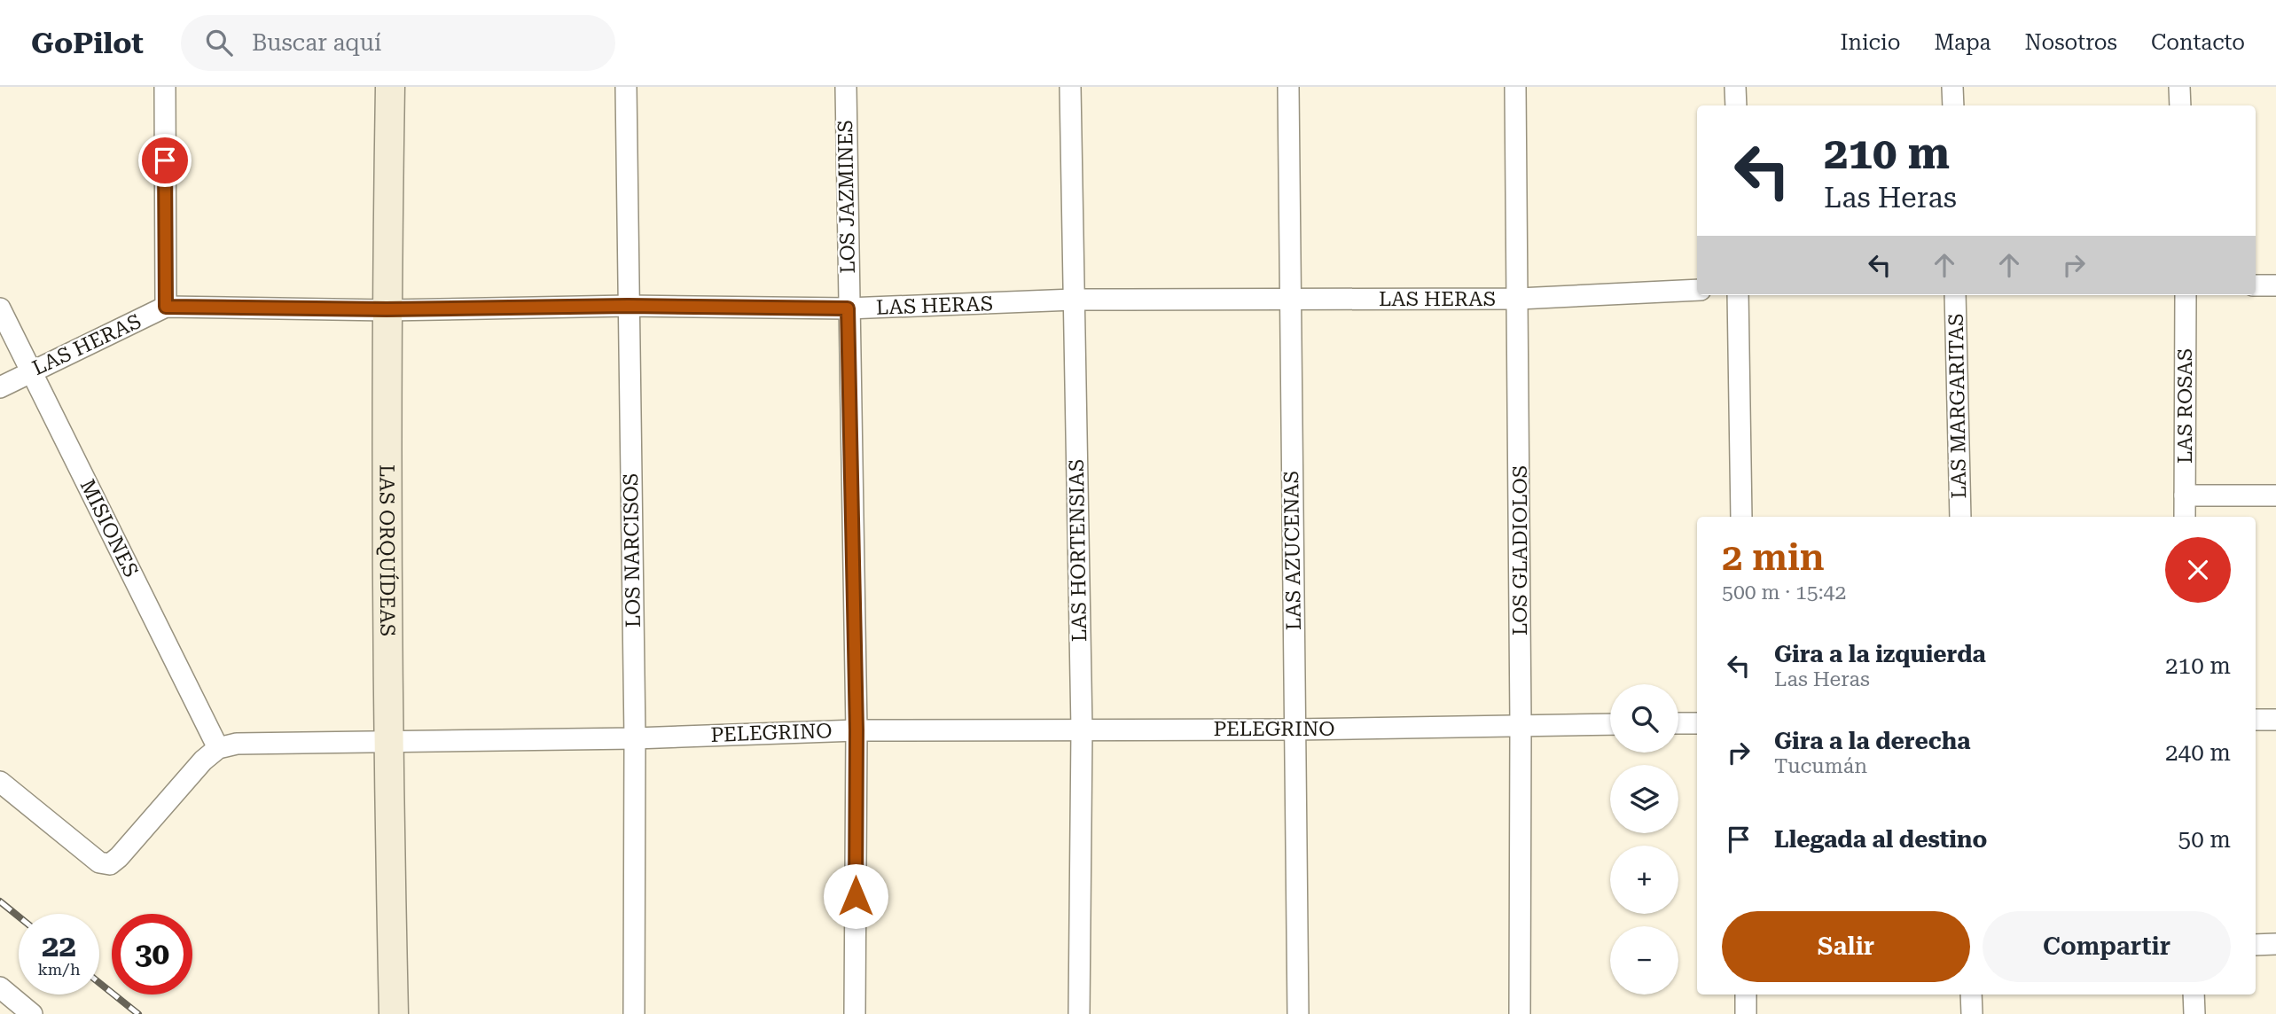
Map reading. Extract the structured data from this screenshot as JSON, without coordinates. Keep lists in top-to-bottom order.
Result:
{
  "streets": {
    "street": [
      "LOS JAZMINES",
      "LAS HERAS",
      "LAS MARGARITAS",
      "LAS ROSAS",
      "MISIONES",
      "LAS ORQUÍDEAS",
      "LOS NARCISOS",
      "LAS HORTENSIAS",
      "LAS AZUCENAS",
      "LOS GLADIOLOS",
      "PELEGRINO"
    ]
  },
  "crossings": [
    ["LOS JAZMINES", "LAS HERAS"],
    ["LOS JAZMINES", "PELEGRINO"],
    ["LAS HERAS", "MISIONES"],
    ["LAS HERAS", "LAS ORQUÍDEAS"],
    ["LAS HERAS", "LOS NARCISOS"],
    ["LAS HERAS", "LAS HORTENSIAS"],
    ["LAS HERAS", "LAS AZUCENAS"],
    ["LAS HERAS", "LOS GLADIOLOS"],
    ["MISIONES", "PELEGRINO"],
    ["LAS ORQUÍDEAS", "PELEGRINO"],
    ["LOS NARCISOS", "PELEGRINO"],
    ["LAS HORTENSIAS", "PELEGRINO"],
    ["LAS AZUCENAS", "PELEGRINO"],
    ["LOS GLADIOLOS", "PELEGRINO"]
  ],
  "page": {
    "header": "GoPilot",
    "search": "Buscar aquí",
    "nav": [
      "Inicio",
      "Mapa",
      "Nosotros",
      "Contacto"
    ],
    "turn": ["210 m", "Las Heras"],
    "heading": ["2 min", "500 m · 15:42"],
    "list": [
      {
        "name": "Gira a la izquierda",
        "note": "Las Heras",
        "value": "210 m"
      },
      {
        "name": "Gira a la derecha",
        "note": "Tucumán",
        "value": "240 m"
      },
      {
        "name": "Llegada al destino",
        "value": "50 m"
      }
    ],
    "map_buttons": ["+", "−"],
    "buttons": ["Salir", "Compartir"],
    "speed": "22 km/h",
    "limit": "30"
  }
}
